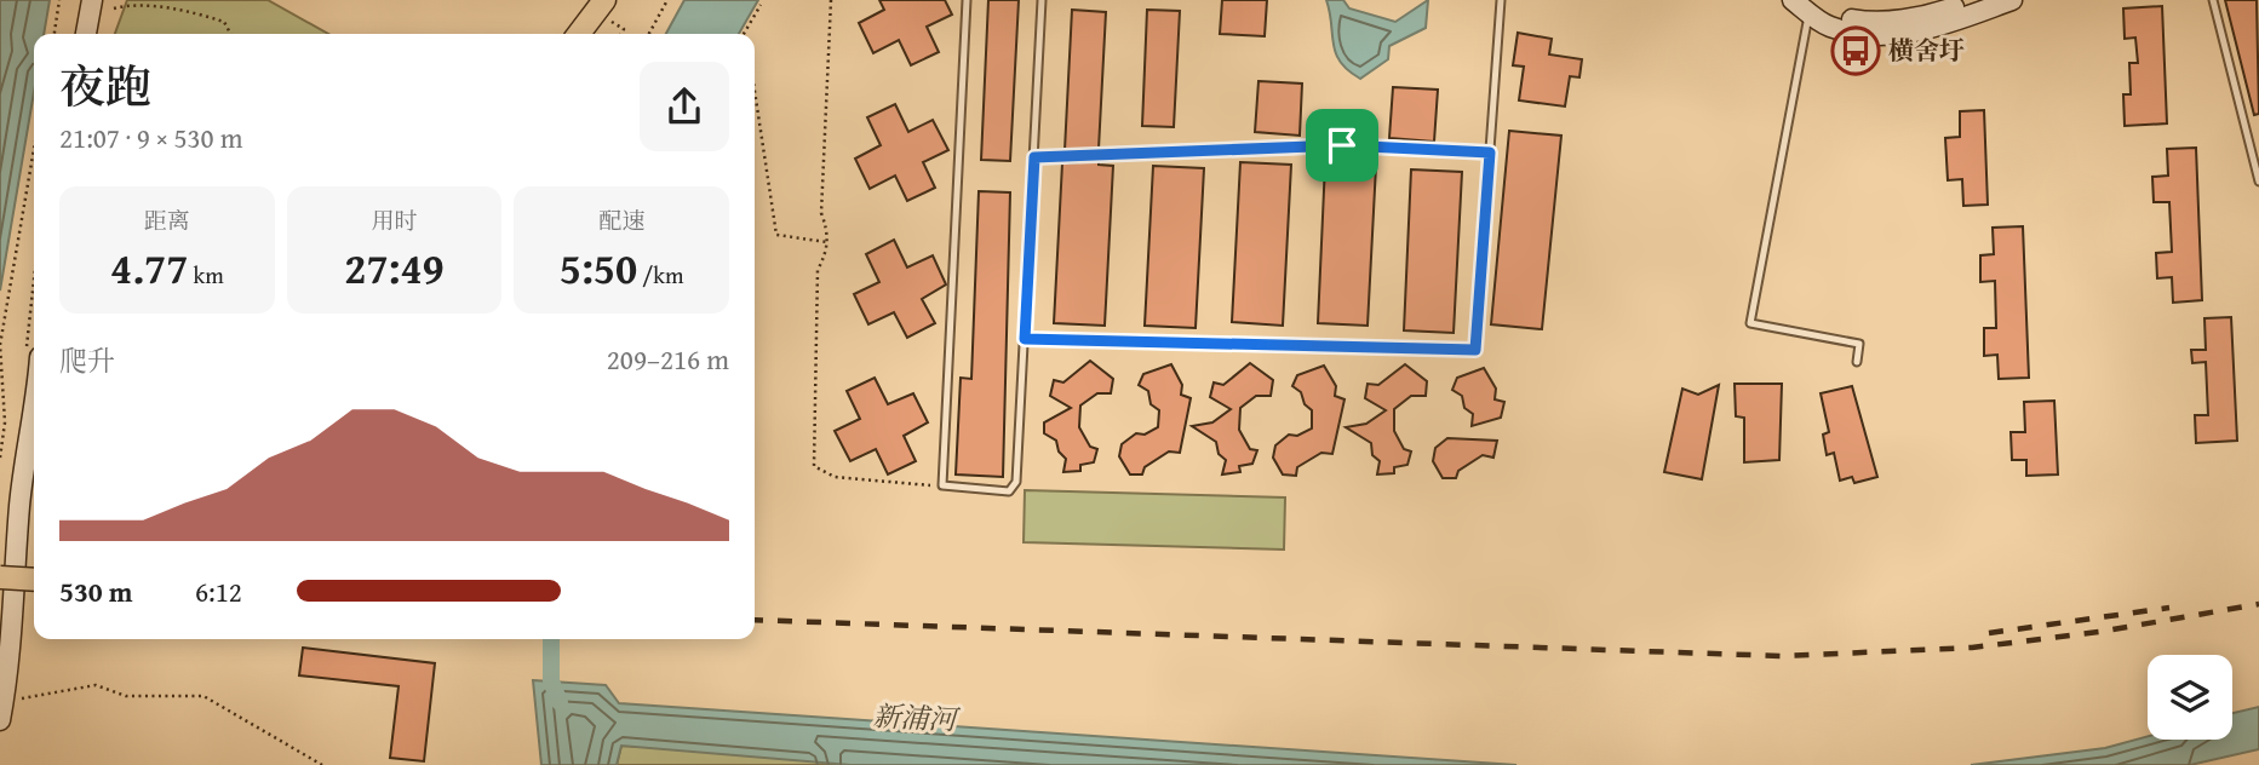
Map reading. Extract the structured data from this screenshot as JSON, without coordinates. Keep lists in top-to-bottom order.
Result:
{
  "water": ["新浦河"],
  "places": {
    "bus stop": ["横舍圩"]
  },
  "page": {
    "heading": ["夜跑", "21:07 · 9 × 530 m"],
    "stats": [
      ["距离", "4.77 km"],
      ["用时", "27:49"],
      ["配速", "5:50 /km"]
    ],
    "chart": ["爬升", "209–216 m"],
    "list": [
      {
        "name": "530 m",
        "note": "6:12"
      }
    ]
  }
}
